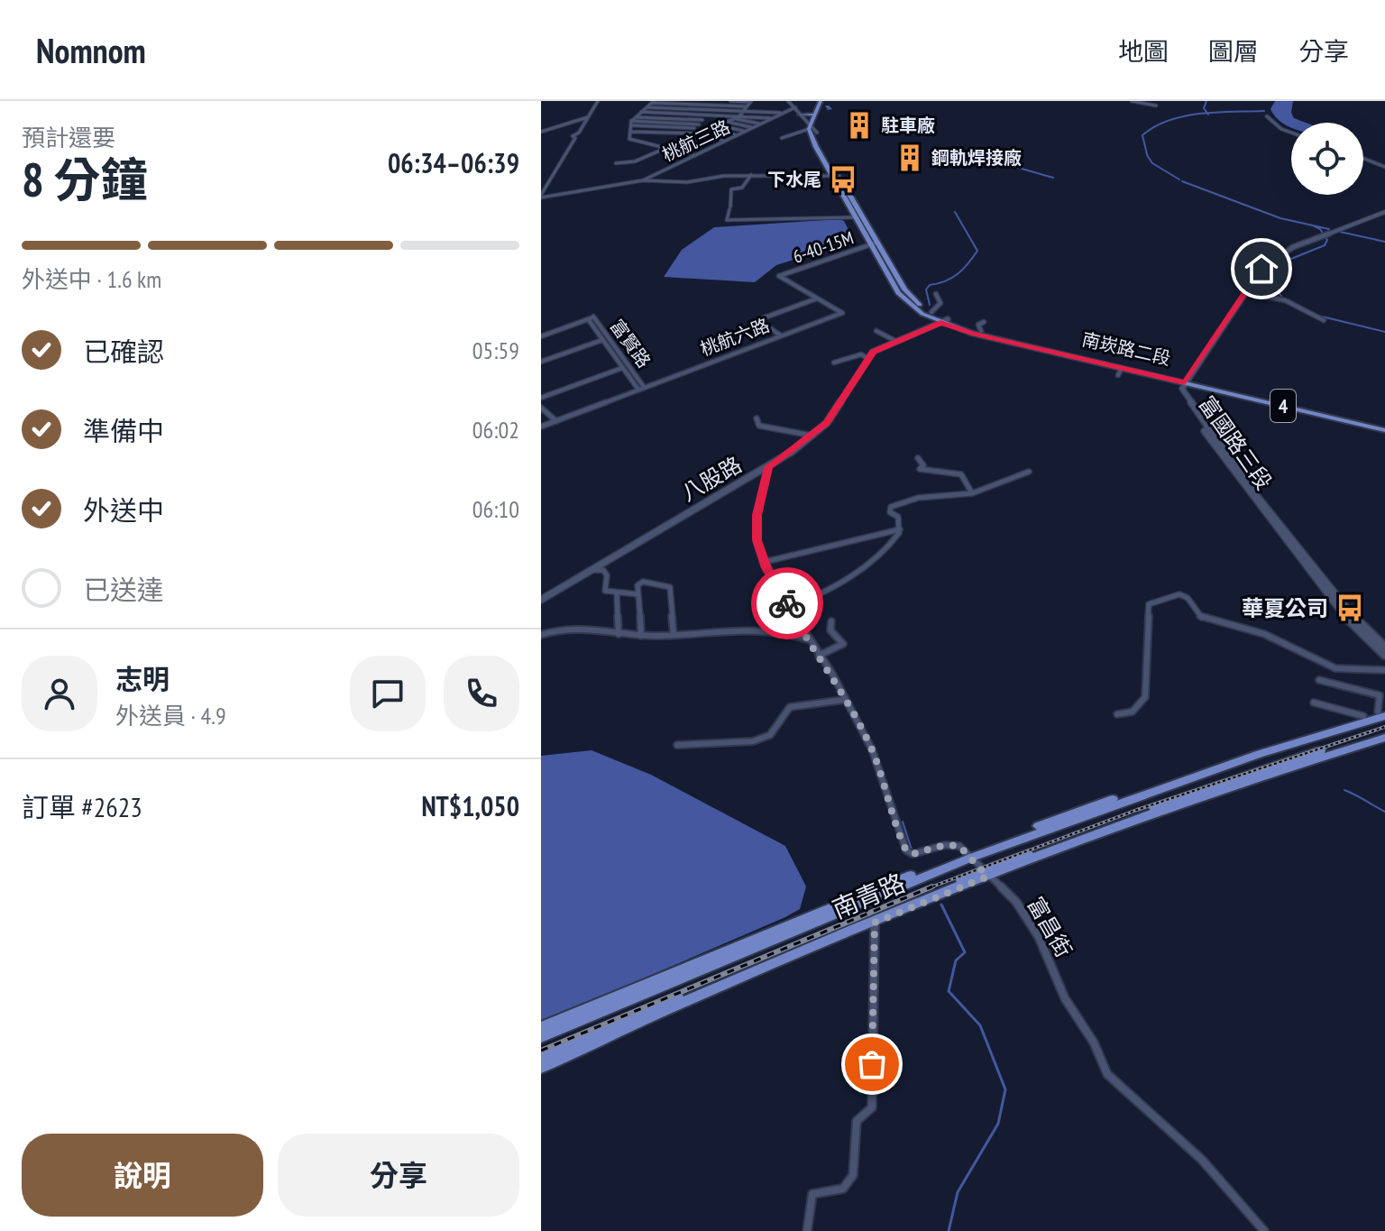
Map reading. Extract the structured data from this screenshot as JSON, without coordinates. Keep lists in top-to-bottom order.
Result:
{
  "streets": {
    "main road": ["南崁路二段", "4", "南青路"],
    "street": [
      "桃航三路",
      "6-40-15M",
      "桃航六路",
      "富賢路",
      "富國路三段",
      "八股路",
      "富昌街"
    ]
  },
  "crossings": [
    ["6-40-15M", "桃航六路"],
    ["6-40-15M", "4"],
    ["桃航六路", "富賢路"],
    ["南崁路二段", "4"],
    ["南崁路二段", "富國路三段"],
    ["南崁路二段", "八股路"],
    ["南青路", "富昌街"]
  ],
  "places": {
    "building": ["駐車廠", "鋼軌焊接廠"],
    "bus stop": ["下水尾", "華夏公司"]
  },
  "page": {
    "header": "Nomnom",
    "nav": ["地圖", "圖層", "分享"],
    "heading": ["8 分鐘", "預計還要", "06:34–06:39"],
    "panel": [
      "志明",
      "外送員 · 4.9",
      "訂單 #2623",
      "NT$1,050"
    ],
    "bar": "外送中 · 1.6 km",
    "list": [
      ["已確認", "05:59"],
      ["準備中", "06:02"],
      ["外送中", "06:10"],
      "已送達"
    ],
    "buttons": ["說明", "分享"]
  }
}
